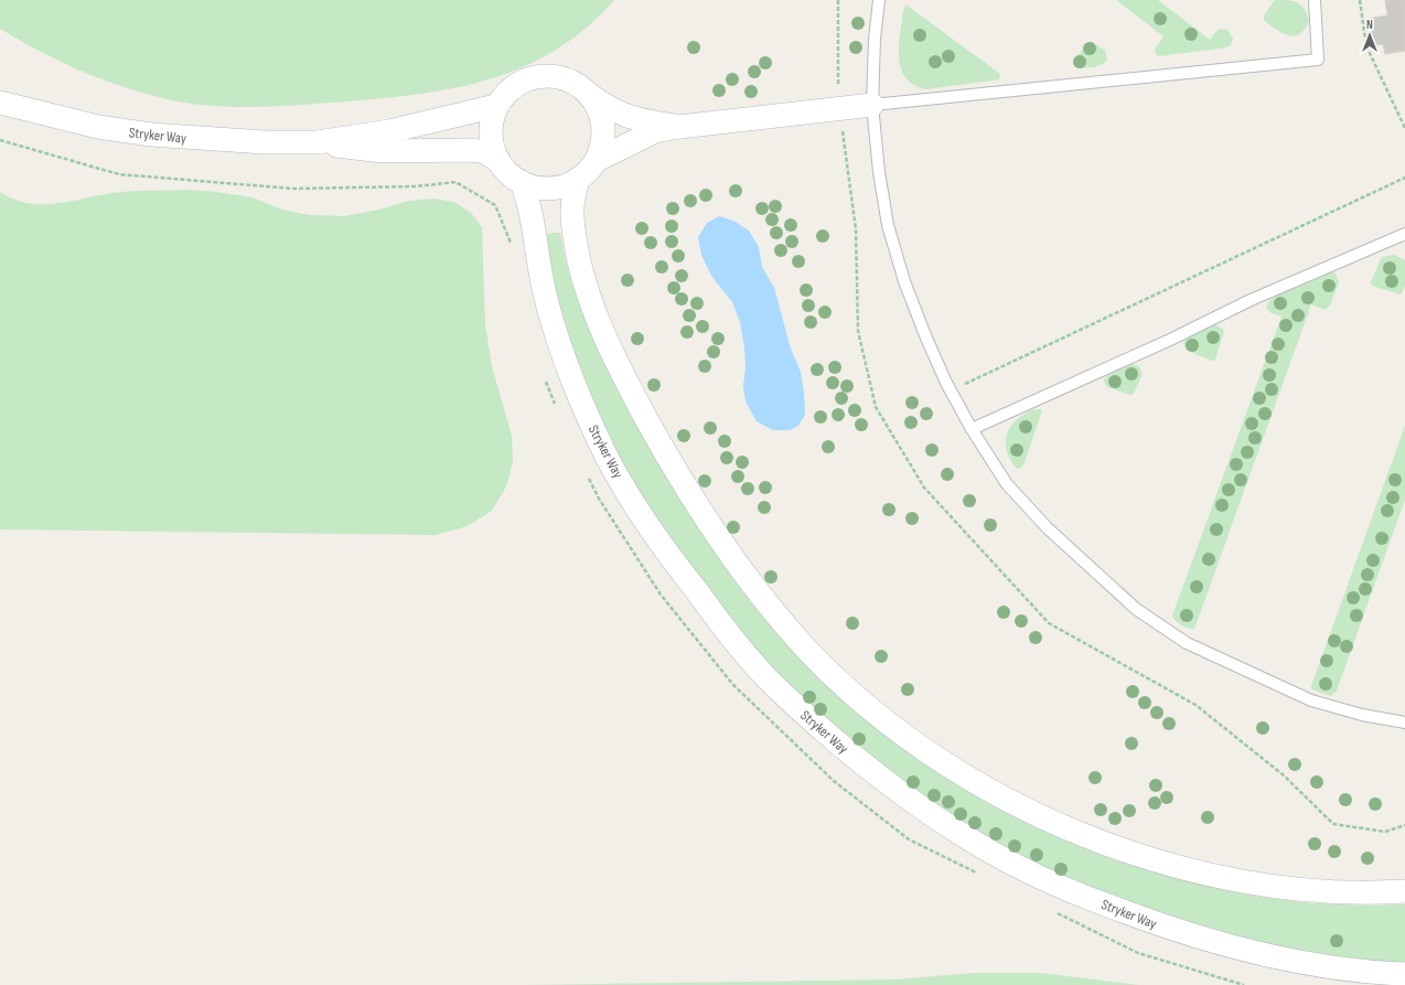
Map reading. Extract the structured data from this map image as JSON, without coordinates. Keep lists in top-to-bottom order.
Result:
{
  "streets": {
    "street": ["Stryker Way"]
  },
  "north": "top"
}
